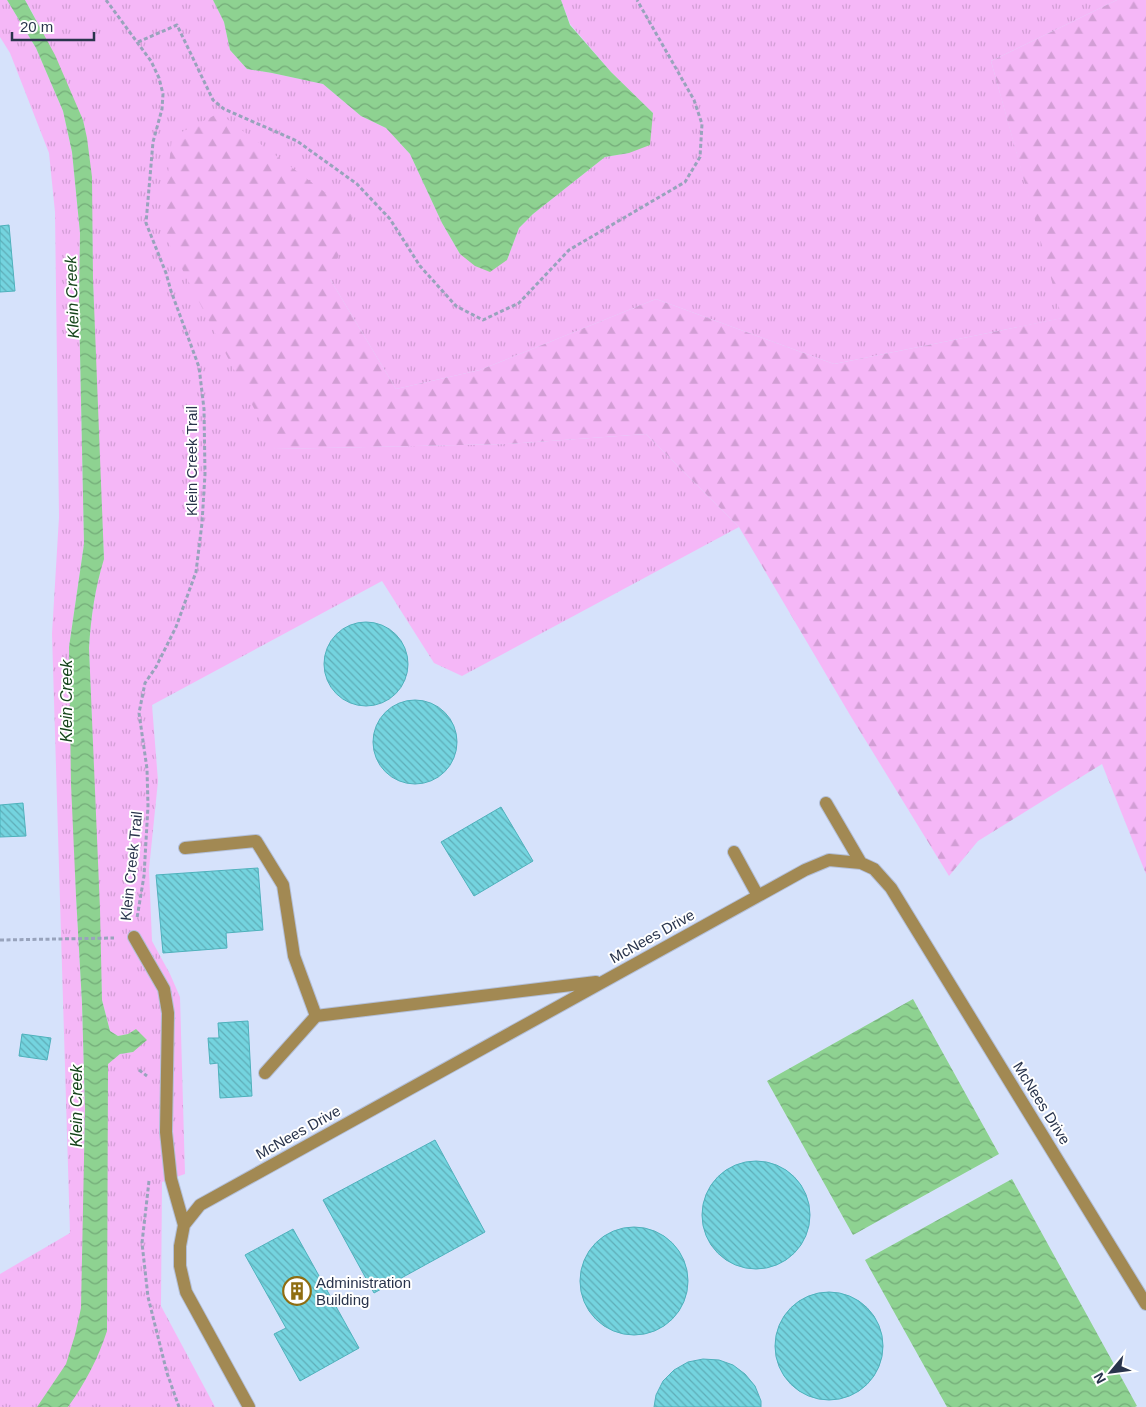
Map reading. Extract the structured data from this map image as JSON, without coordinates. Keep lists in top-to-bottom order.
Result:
{
  "streets": {
    "lane": ["McNees Drive"],
    "path": ["Klein Creek Trail"]
  },
  "water": ["Klein Creek"],
  "places": {
    "building": ["Administration Building"]
  },
  "scale_bar": "20 m",
  "north": "bottom left"
}
